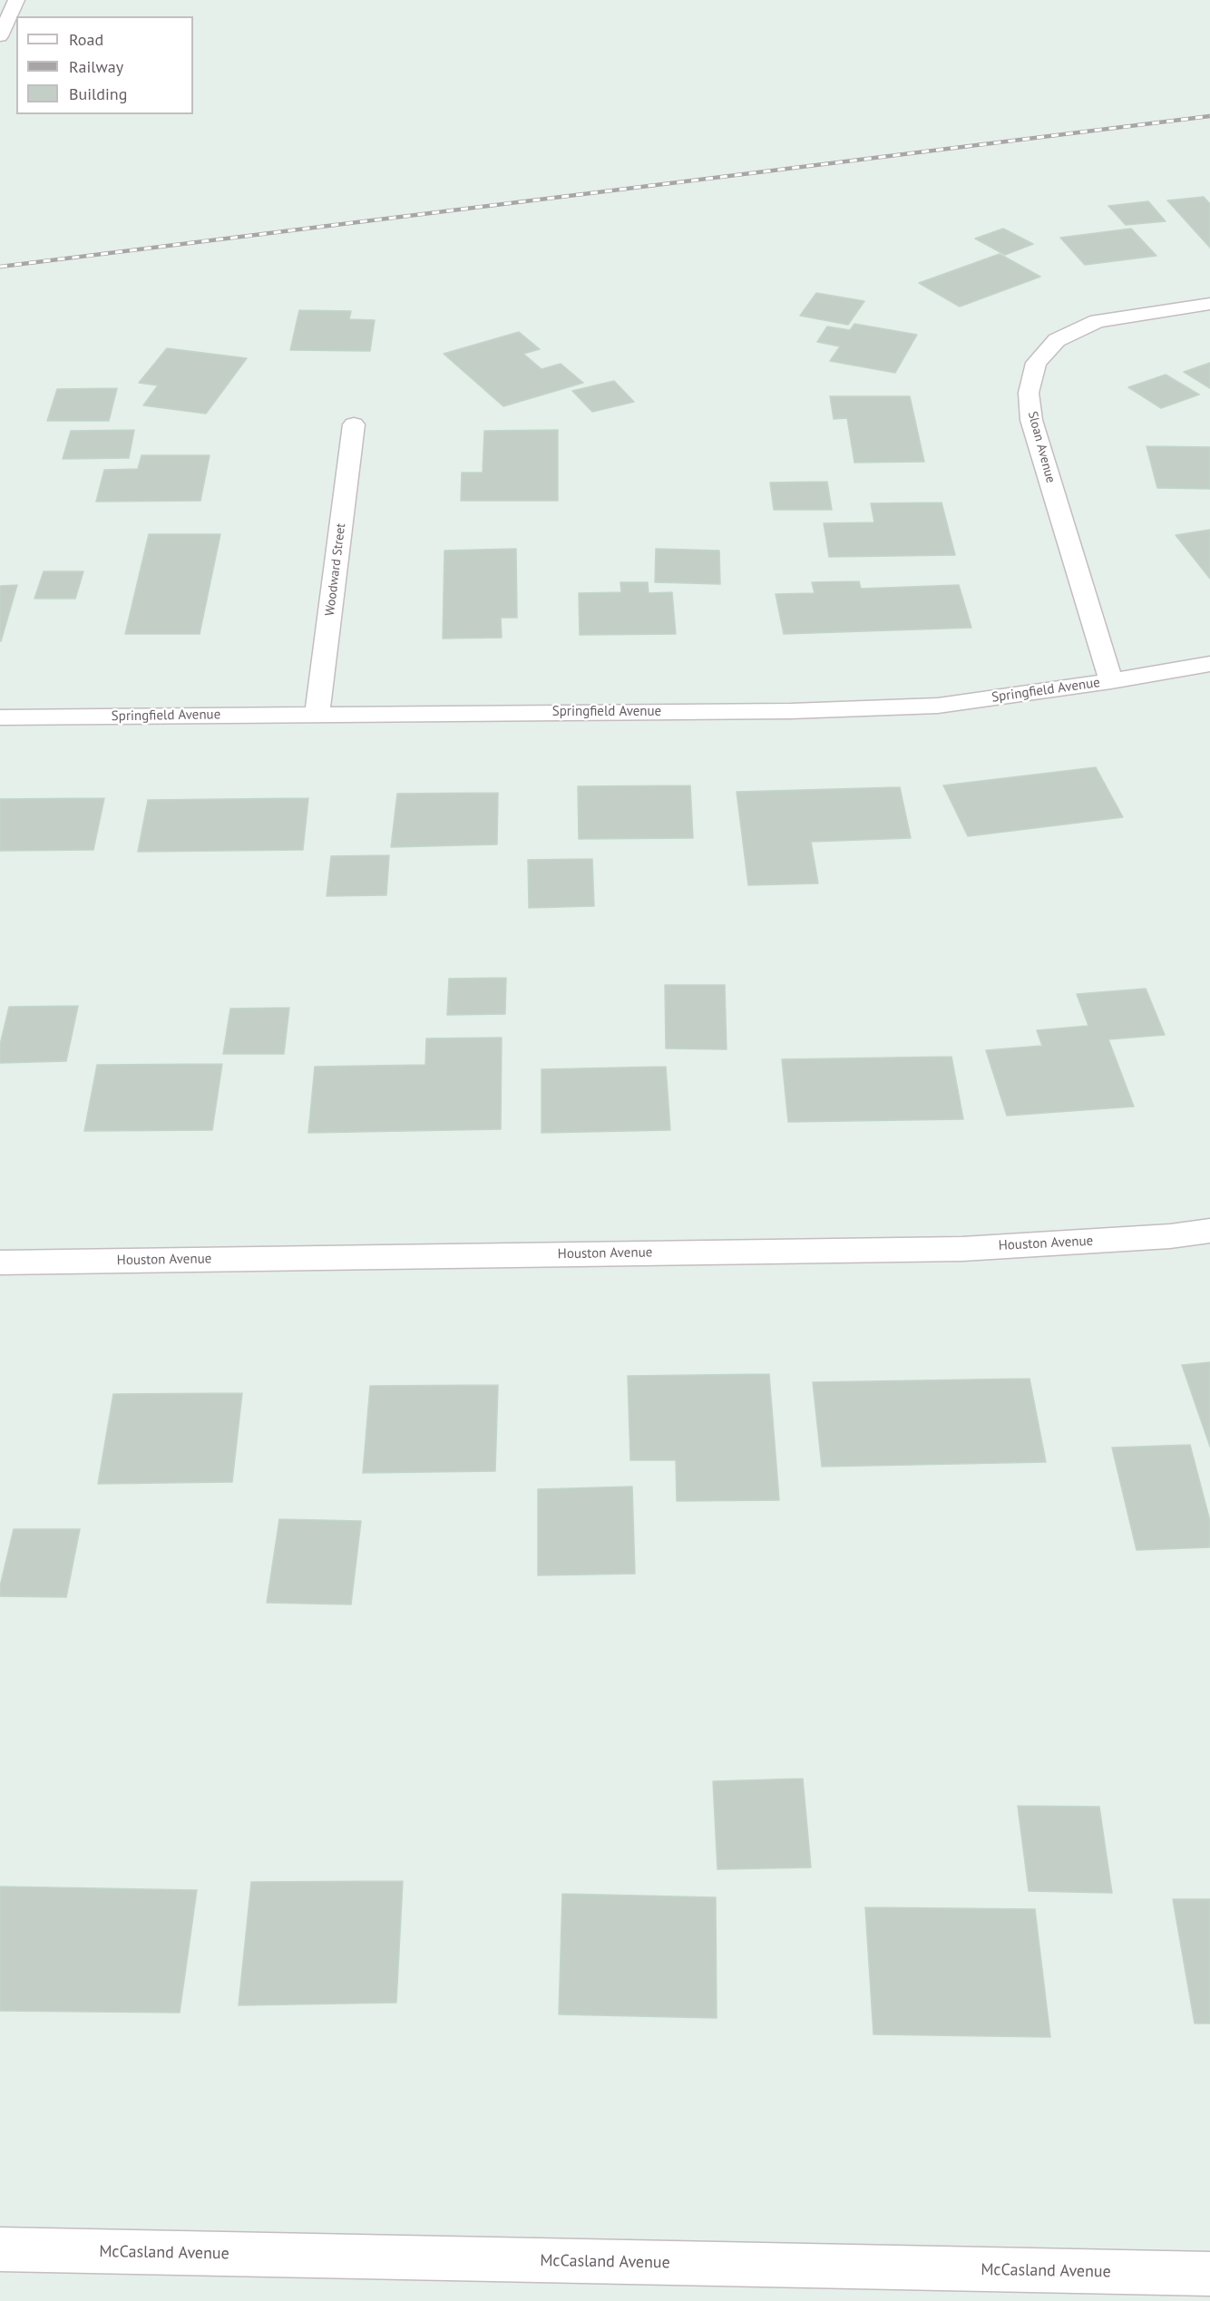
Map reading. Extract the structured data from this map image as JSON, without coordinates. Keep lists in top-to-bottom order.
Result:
{
  "streets": {
    "street": [
      "Sloan Avenue",
      "Woodward Street",
      "Springfield Avenue",
      "Houston Avenue",
      "McCasland Avenue"
    ]
  },
  "crossings": [
    ["Sloan Avenue", "Springfield Avenue"],
    ["Woodward Street", "Springfield Avenue"]
  ],
  "legend": ["Road", "Railway", "Building"]
}
